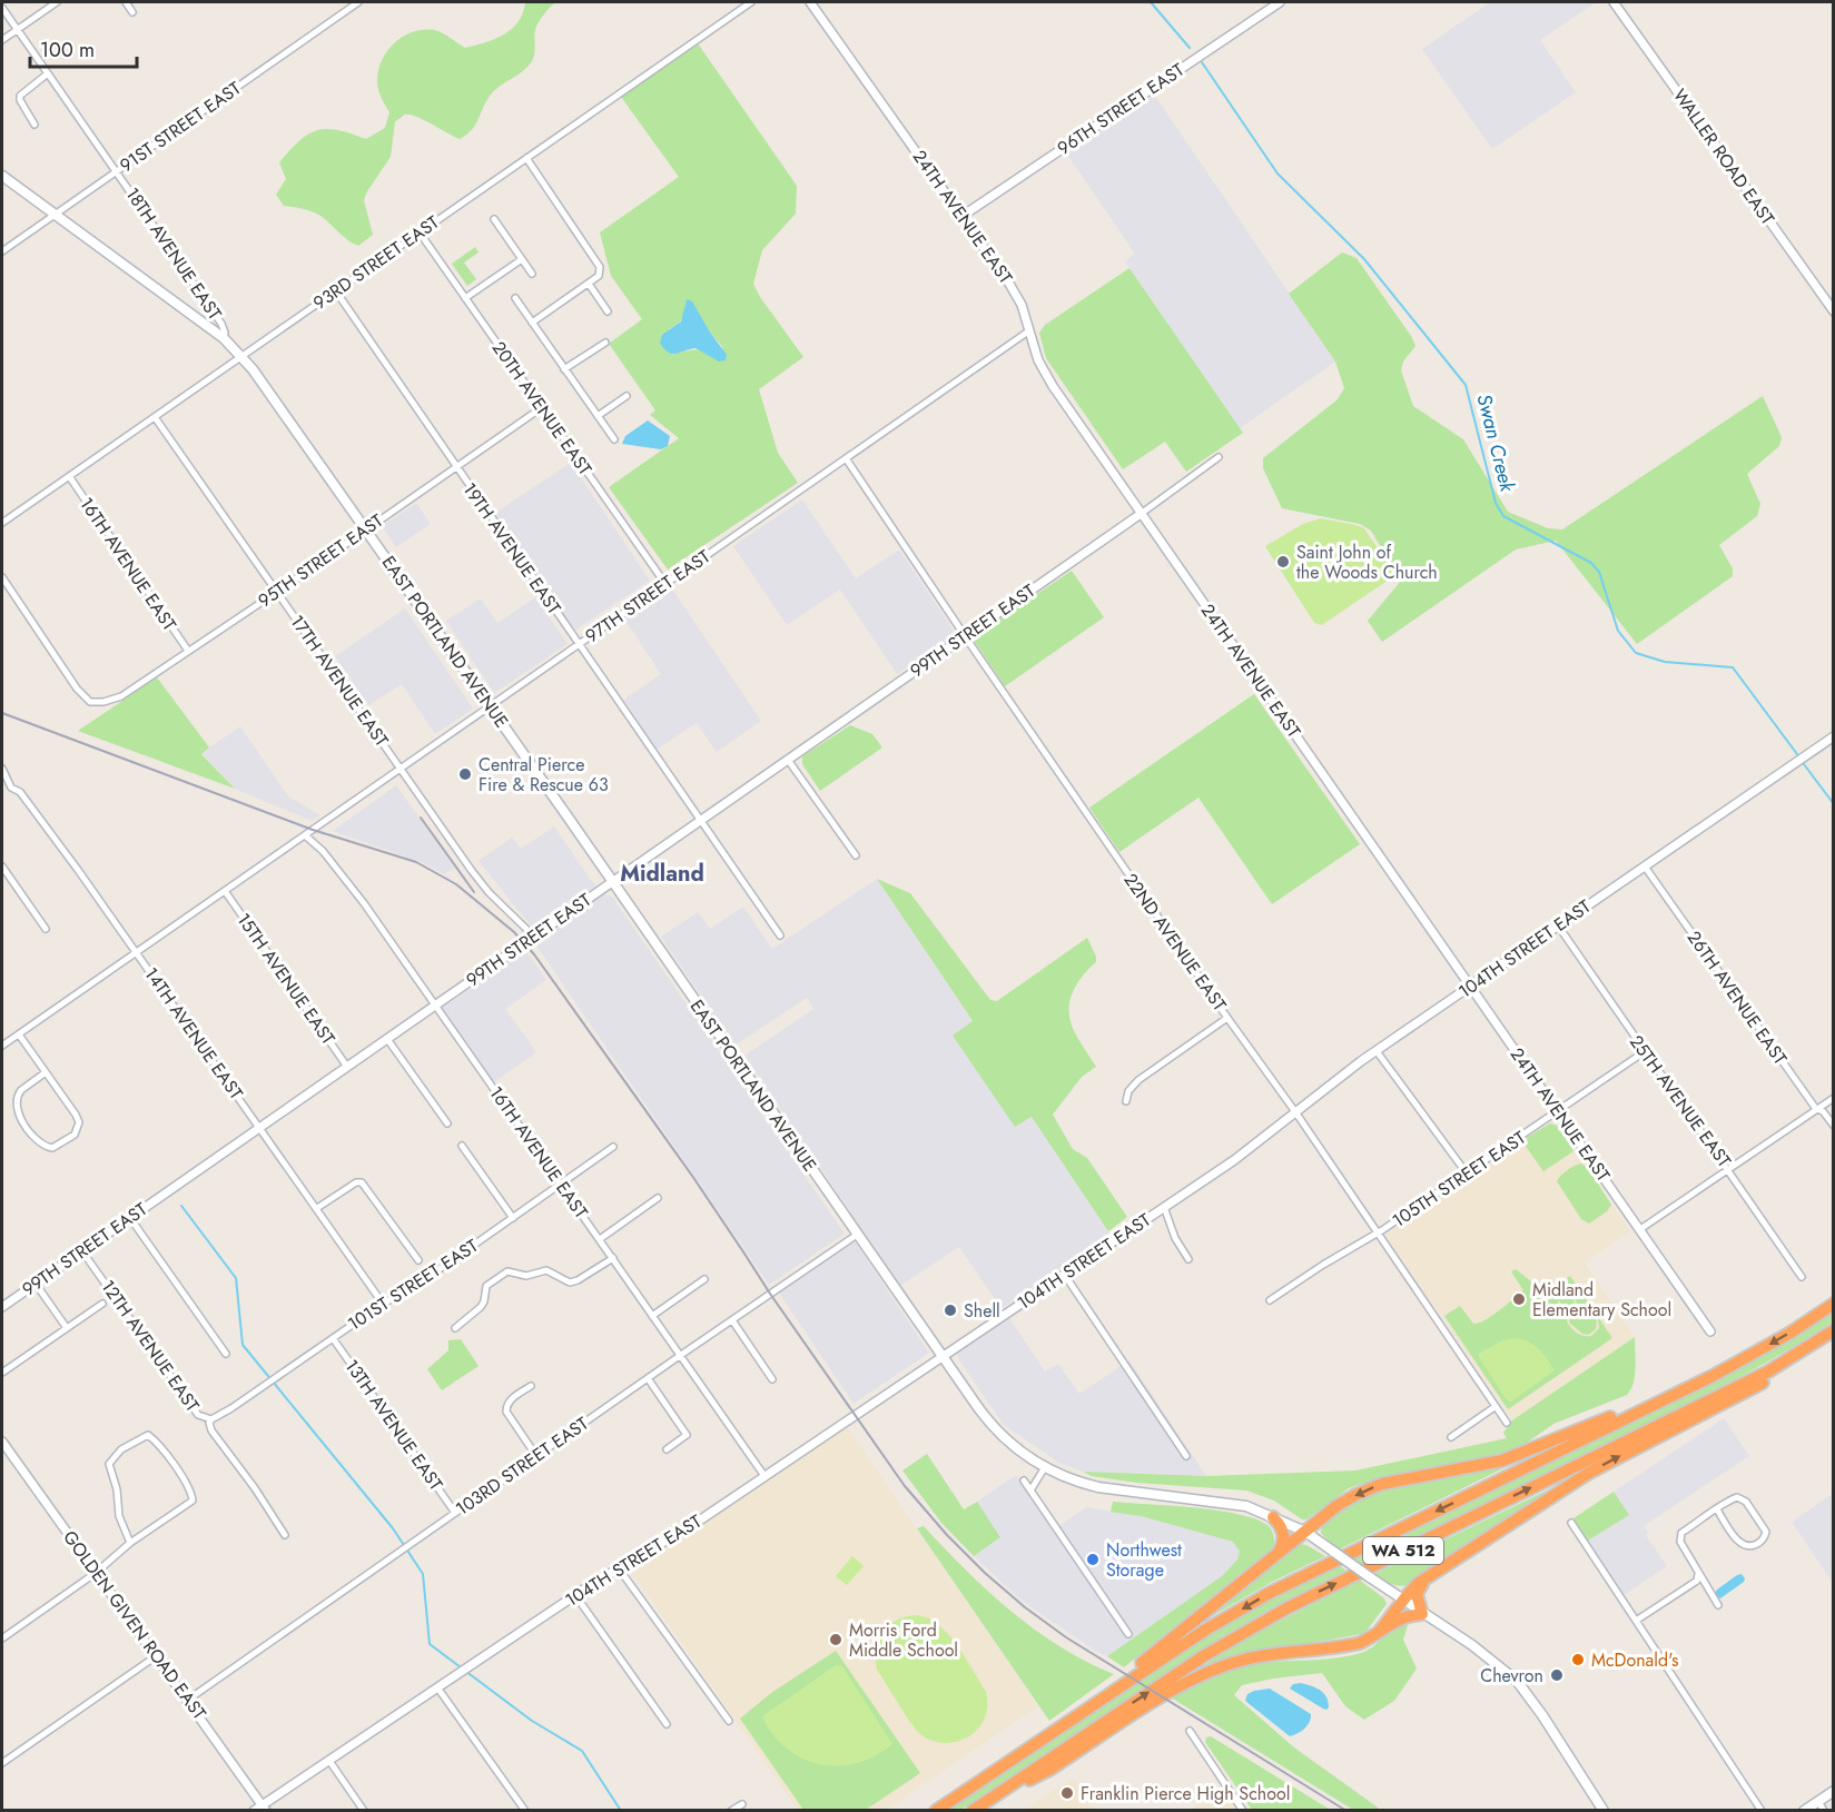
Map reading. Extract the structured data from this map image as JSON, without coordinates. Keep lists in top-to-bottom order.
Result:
{
  "streets": {
    "highway": ["WA 512"],
    "main road": ["EAST PORTLAND AVENUE"],
    "street": [
      "96TH STREET EAST",
      "91ST STREET EAST",
      "WALLER ROAD EAST",
      "24TH AVENUE EAST",
      "18TH AVENUE EAST",
      "93RD STREET EAST",
      "20TH AVENUE EAST",
      "19TH AVENUE EAST",
      "95TH STREET EAST",
      "16TH AVENUE EAST",
      "97TH STREET EAST",
      "99TH STREET EAST",
      "17TH AVENUE EAST",
      "22ND AVENUE EAST",
      "104TH STREET EAST",
      "15TH AVENUE EAST",
      "26TH AVENUE EAST",
      "14TH AVENUE EAST",
      "25TH AVENUE EAST",
      "105TH STREET EAST",
      "101ST STREET EAST",
      "12TH AVENUE EAST",
      "13TH AVENUE EAST",
      "103RD STREET EAST",
      "GOLDEN GIVEN ROAD EAST"
    ]
  },
  "crossings": [
    ["96TH STREET EAST", "24TH AVENUE EAST"],
    ["91ST STREET EAST", "18TH AVENUE EAST"],
    ["91ST STREET EAST", "EAST PORTLAND AVENUE"],
    ["24TH AVENUE EAST", "97TH STREET EAST"],
    ["24TH AVENUE EAST", "99TH STREET EAST"],
    ["24TH AVENUE EAST", "104TH STREET EAST"],
    ["24TH AVENUE EAST", "105TH STREET EAST"],
    ["18TH AVENUE EAST", "EAST PORTLAND AVENUE"],
    ["93RD STREET EAST", "20TH AVENUE EAST"],
    ["93RD STREET EAST", "19TH AVENUE EAST"],
    ["93RD STREET EAST", "16TH AVENUE EAST"],
    ["93RD STREET EAST", "EAST PORTLAND AVENUE"],
    ["93RD STREET EAST", "17TH AVENUE EAST"],
    ["20TH AVENUE EAST", "95TH STREET EAST"],
    ["20TH AVENUE EAST", "97TH STREET EAST"],
    ["19TH AVENUE EAST", "95TH STREET EAST"],
    ["19TH AVENUE EAST", "97TH STREET EAST"],
    ["19TH AVENUE EAST", "99TH STREET EAST"],
    ["95TH STREET EAST", "16TH AVENUE EAST"],
    ["95TH STREET EAST", "EAST PORTLAND AVENUE"],
    ["95TH STREET EAST", "17TH AVENUE EAST"],
    ["16TH AVENUE EAST", "97TH STREET EAST"],
    ["16TH AVENUE EAST", "99TH STREET EAST"],
    ["16TH AVENUE EAST", "104TH STREET EAST"],
    ["16TH AVENUE EAST", "101ST STREET EAST"],
    ["16TH AVENUE EAST", "103RD STREET EAST"],
    ["97TH STREET EAST", "EAST PORTLAND AVENUE"],
    ["97TH STREET EAST", "17TH AVENUE EAST"],
    ["97TH STREET EAST", "22ND AVENUE EAST"],
    ["97TH STREET EAST", "15TH AVENUE EAST"],
    ["97TH STREET EAST", "14TH AVENUE EAST"],
    ["99TH STREET EAST", "EAST PORTLAND AVENUE"],
    ["99TH STREET EAST", "17TH AVENUE EAST"],
    ["99TH STREET EAST", "22ND AVENUE EAST"],
    ["99TH STREET EAST", "15TH AVENUE EAST"],
    ["99TH STREET EAST", "14TH AVENUE EAST"],
    ["99TH STREET EAST", "12TH AVENUE EAST"],
    ["EAST PORTLAND AVENUE", "104TH STREET EAST"],
    ["EAST PORTLAND AVENUE", "103RD STREET EAST"],
    ["22ND AVENUE EAST", "104TH STREET EAST"],
    ["22ND AVENUE EAST", "105TH STREET EAST"],
    ["104TH STREET EAST", "26TH AVENUE EAST"],
    ["104TH STREET EAST", "25TH AVENUE EAST"],
    ["104TH STREET EAST", "GOLDEN GIVEN ROAD EAST"],
    ["14TH AVENUE EAST", "101ST STREET EAST"],
    ["25TH AVENUE EAST", "105TH STREET EAST"],
    ["101ST STREET EAST", "12TH AVENUE EAST"],
    ["101ST STREET EAST", "13TH AVENUE EAST"],
    ["13TH AVENUE EAST", "103RD STREET EAST"],
    ["103RD STREET EAST", "GOLDEN GIVEN ROAD EAST"]
  ],
  "districts": ["Midland"],
  "water": ["Swan Creek"],
  "places": [
    "Saint John of the Woods Church",
    "Central Pierce Fire & Rescue 63",
    "Midland Elementary School",
    "Shell",
    "Northwest Storage",
    "Morris Ford Middle School",
    "McDonald's",
    "Chevron",
    "Franklin Pierce High School"
  ],
  "scale_bar": "100 m"
}
